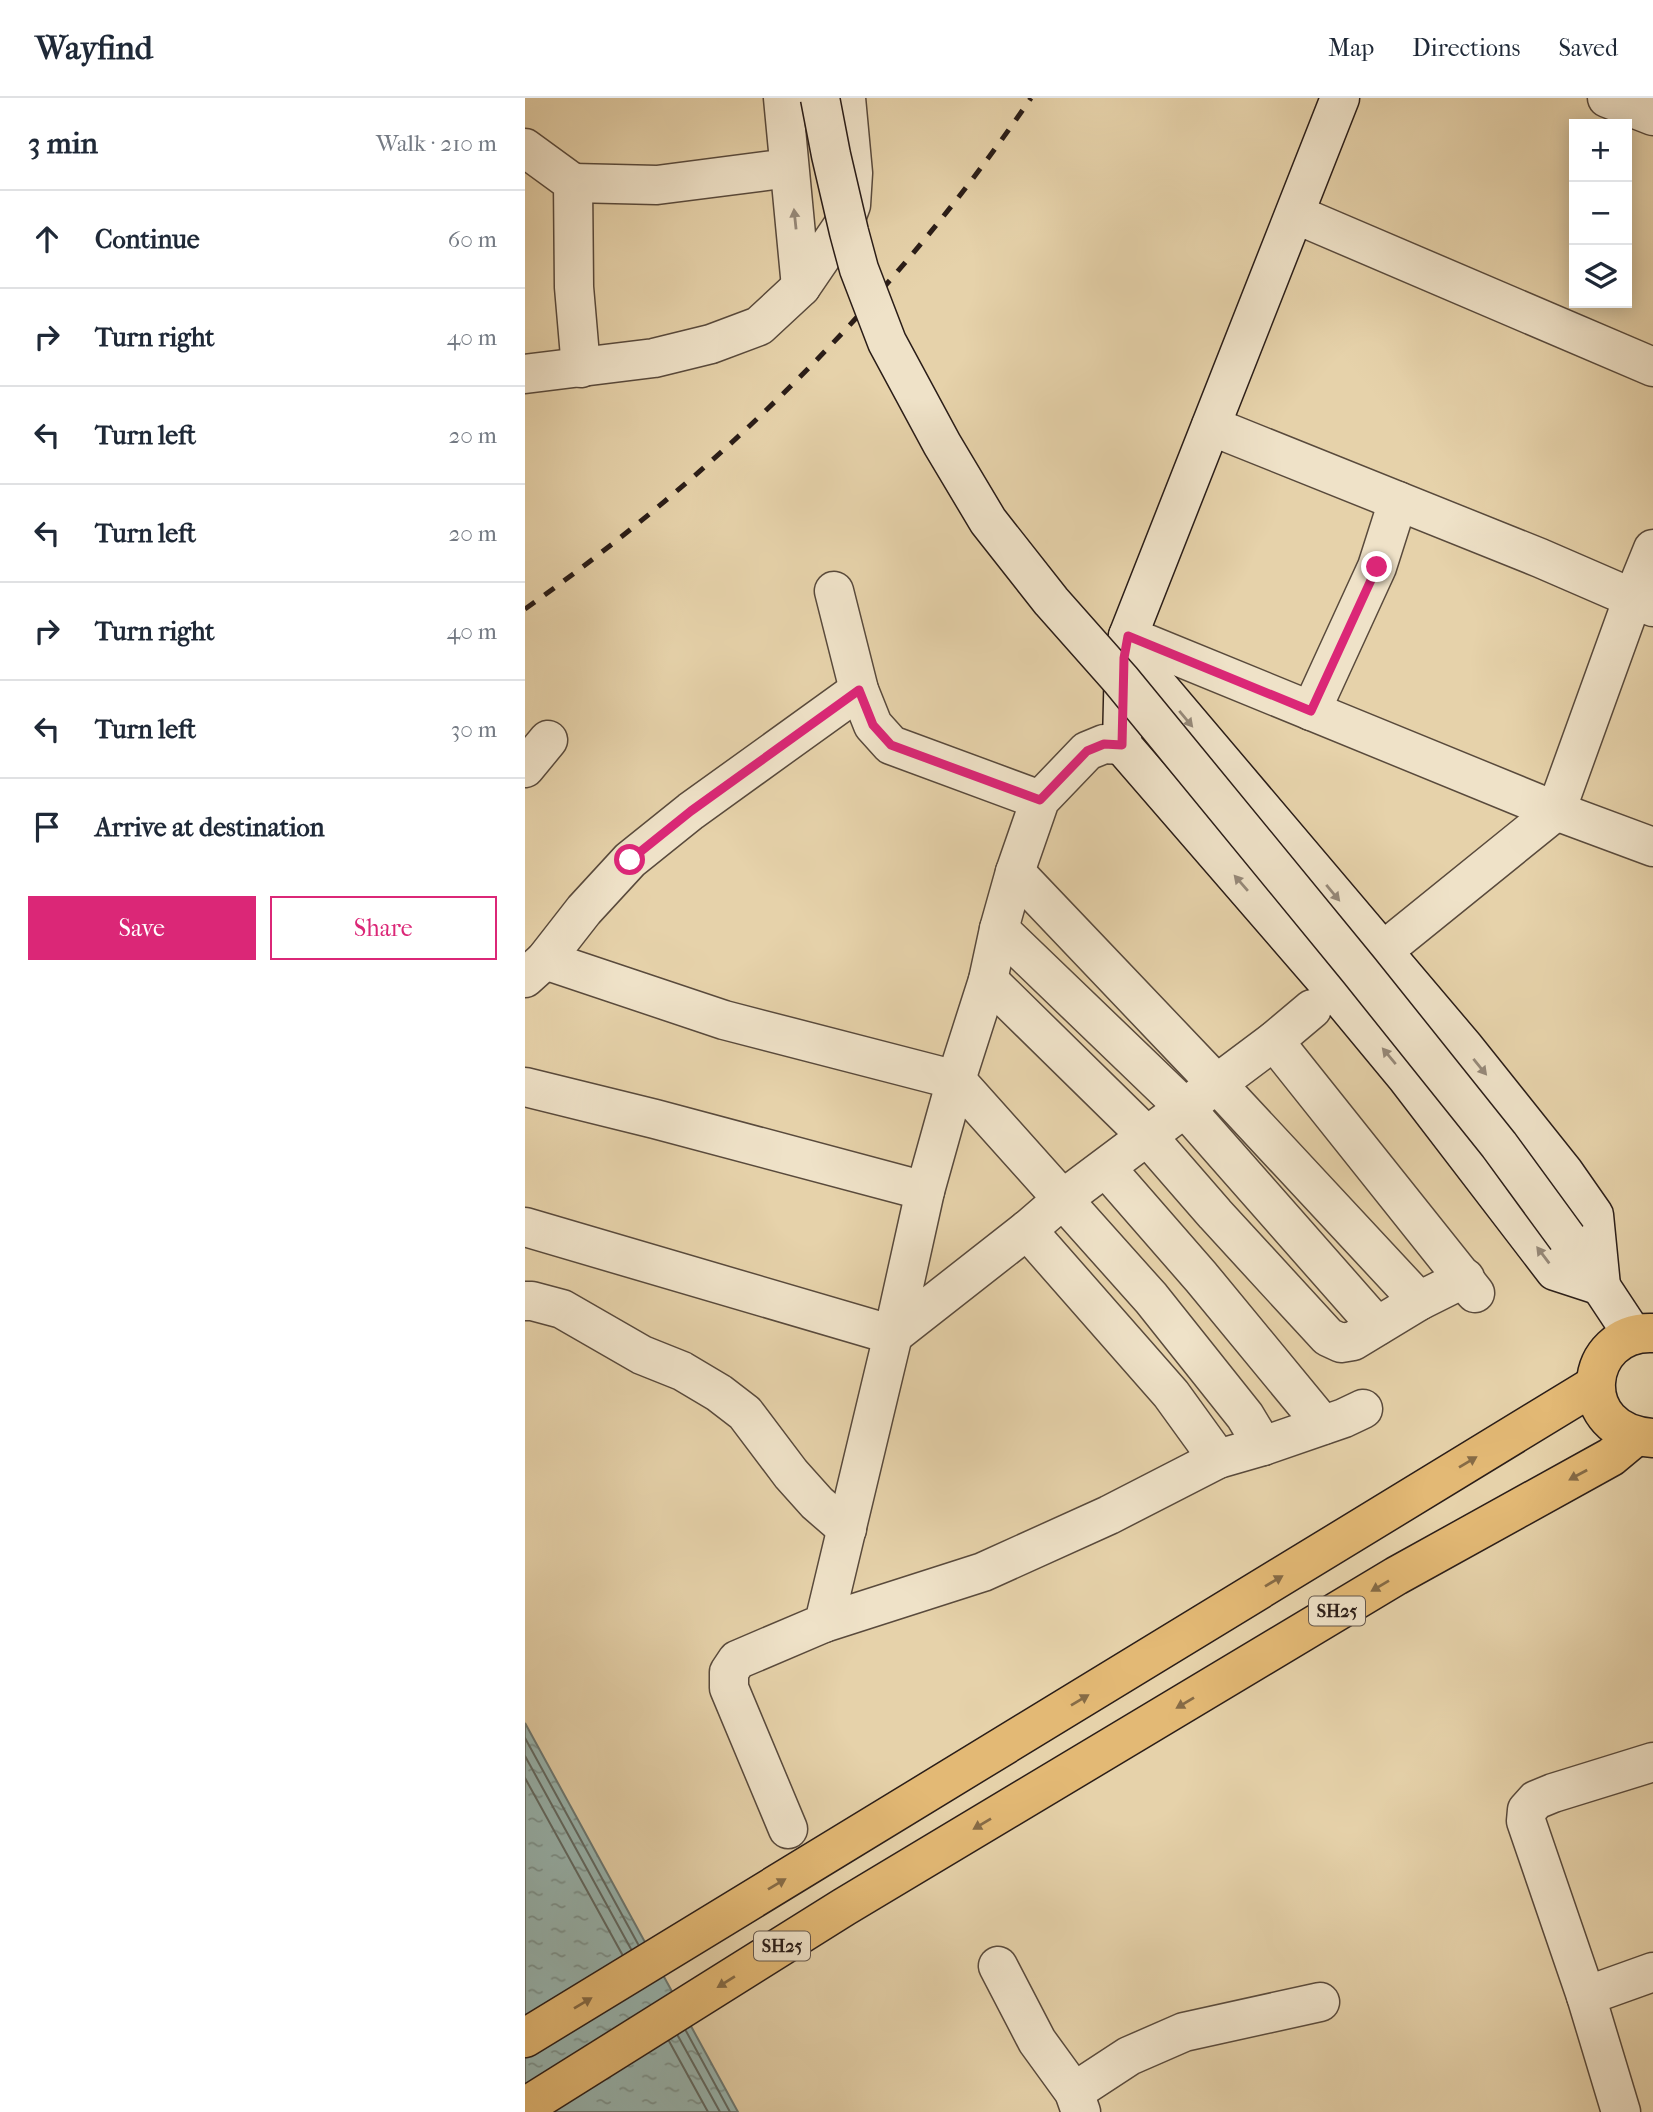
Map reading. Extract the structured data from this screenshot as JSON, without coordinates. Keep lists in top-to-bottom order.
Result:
{
  "streets": {
    "main road": ["SH25"]
  },
  "page": {
    "header": "Wayfind",
    "nav": ["Map", "Directions", "Saved"],
    "heading": ["3 min", "Walk · 210 m"],
    "map_buttons": ["+", "−"],
    "list": [
      ["Continue", "60 m"],
      ["Turn right", "40 m"],
      ["Turn left", "20 m"],
      ["Turn left", "20 m"],
      ["Turn right", "40 m"],
      ["Turn left", "30 m"],
      "Arrive at destination"
    ],
    "buttons": ["Save", "Share"]
  }
}
